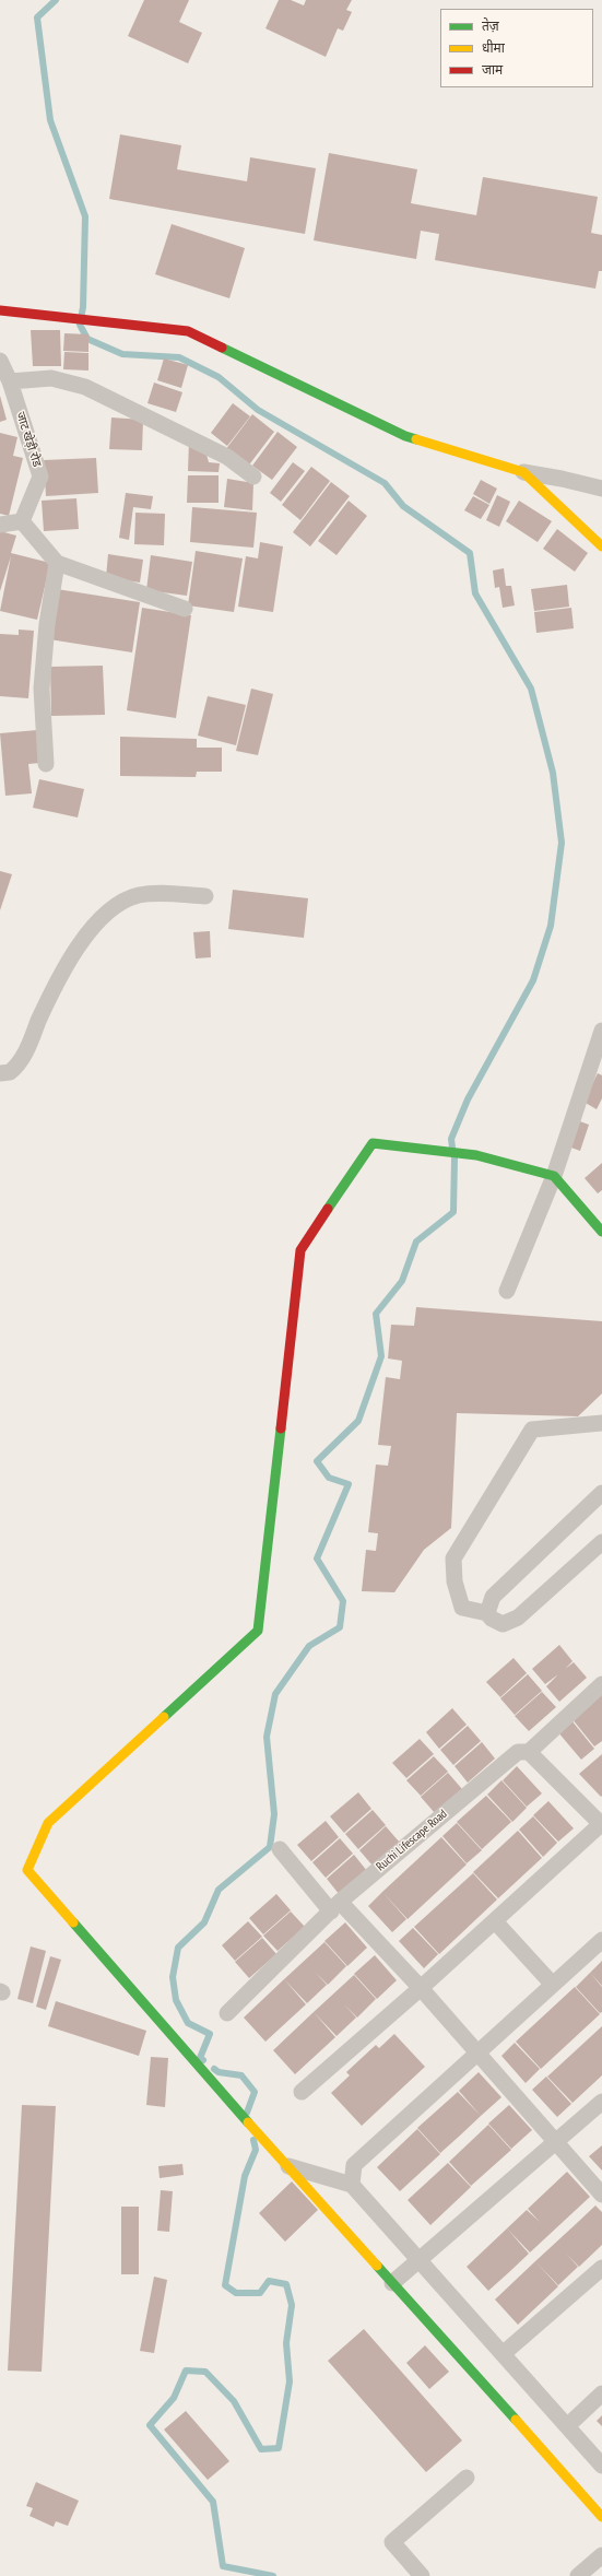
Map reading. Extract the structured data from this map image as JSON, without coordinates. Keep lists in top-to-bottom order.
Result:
{
  "streets": {
    "street": ["जाट खेड़ी रोड", "Ruchi Lifescape Road"]
  },
  "legend": ["तेज़", "धीमा", "जाम"]
}
